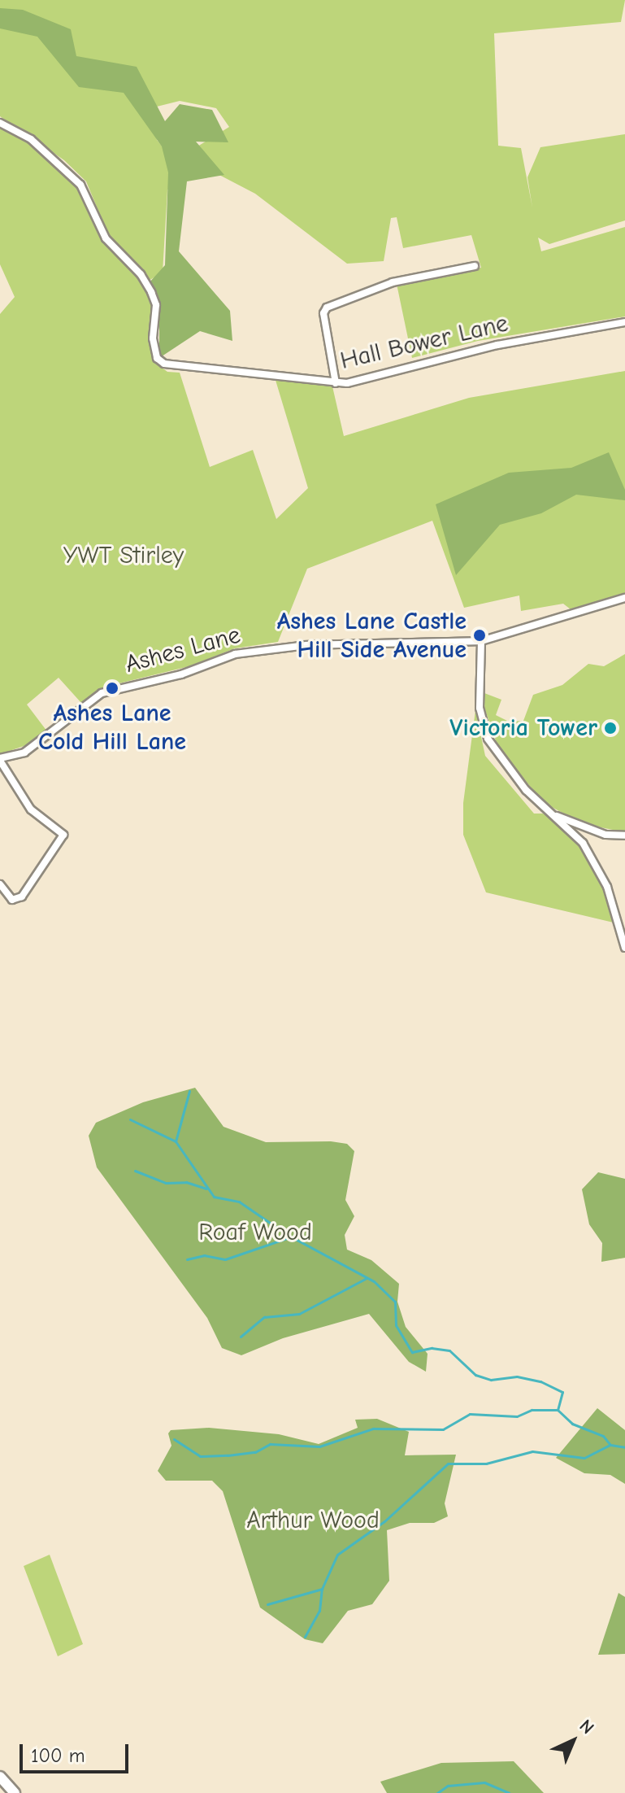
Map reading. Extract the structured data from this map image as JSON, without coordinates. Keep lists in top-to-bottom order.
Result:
{
  "streets": {
    "street": ["Hall Bower Lane", "Ashes Lane"]
  },
  "parks": ["YWT Stirley", "Roaf Wood", "Arthur Wood"],
  "places": ["Ashes Lane Castle Hill Side Avenue", "Ashes Lane Cold Hill Lane", "Victoria Tower"],
  "scale_bar": "100 m",
  "north": "top right"
}
